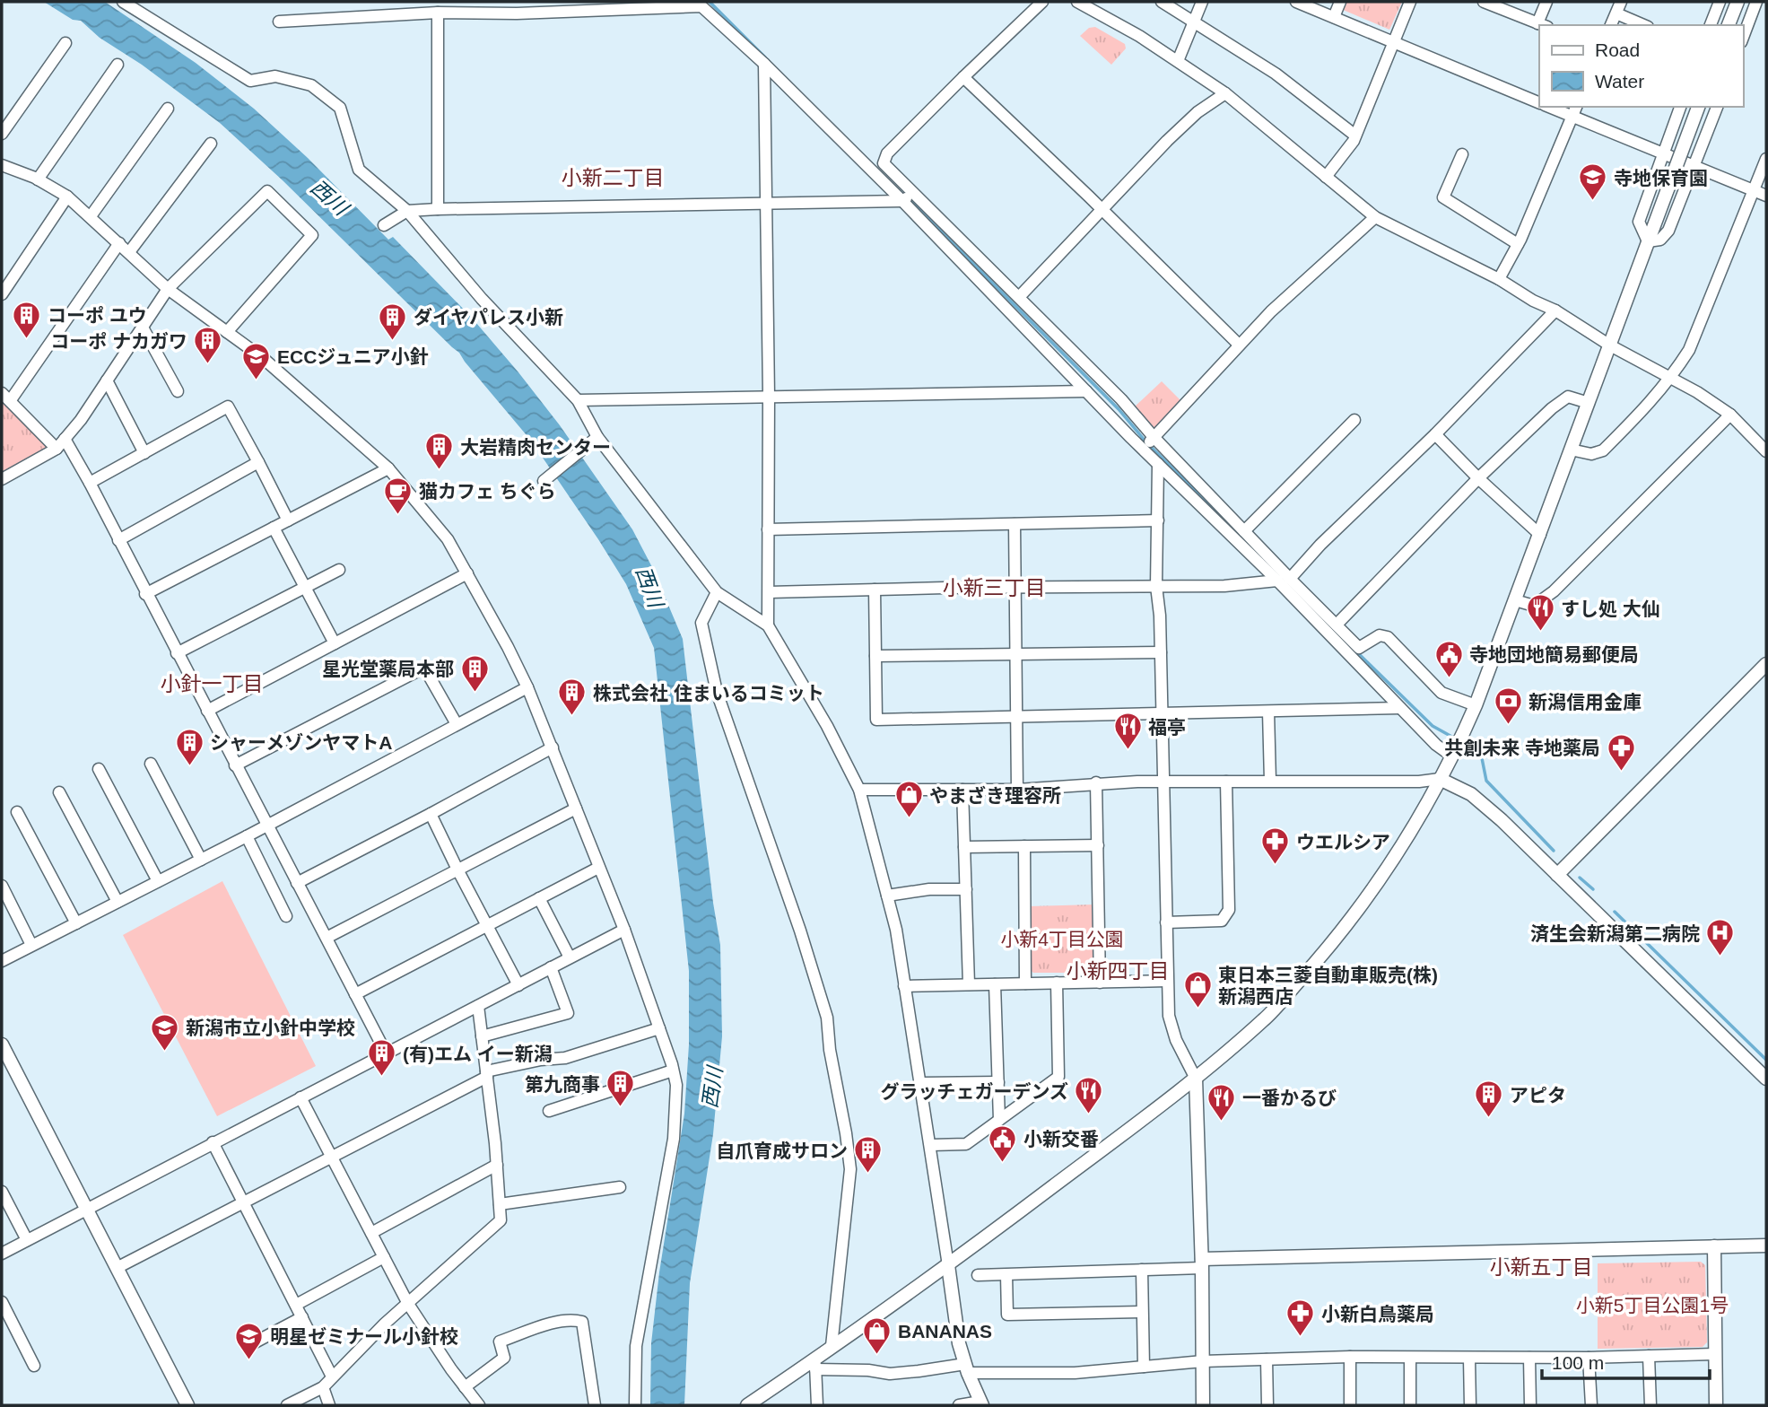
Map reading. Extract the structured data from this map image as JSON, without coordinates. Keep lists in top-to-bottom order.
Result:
{
  "districts": [
    "小新二丁目",
    "小新三丁目",
    "小針一丁目",
    "小新四丁目",
    "小新五丁目"
  ],
  "water": ["西川"],
  "parks": ["小新4丁目公園", "小新5丁目公園1号"],
  "places": {
    "school or university": [
      "寺地保育園",
      "ECCジュニア小針",
      "新潟市立小針中学校",
      "明星ゼミナール小針校"
    ],
    "building": [
      "コーポ ユウ",
      "ダイヤパレス小新",
      "コーポ ナカガワ",
      "大岩精肉センター",
      "星光堂薬局本部",
      "株式会社 住まいるコミット",
      "シャーメゾンヤマトA",
      "(有)エム イー新潟",
      "第九商事",
      "アピタ",
      "自爪育成サロン"
    ],
    "cafe": ["猫カフェ ちぐら"],
    "restaurant": [
      "すし処 大仙",
      "福亭",
      "グラッチェガーデンズ",
      "一番かるび"
    ],
    "public building": ["寺地団地簡易郵便局", "小新交番"],
    "bank": ["新潟信用金庫"],
    "pharmacy": ["共創未来 寺地薬局", "ウエルシア", "小新白鳥薬局"],
    "shop": ["やまざき理容所", "東日本三菱自動車販売(株) 新潟西店", "BANANAS"],
    "hospital": ["済生会新潟第二病院"]
  },
  "legend": ["Road", "Water"],
  "scale_bar": "100 m"
}
